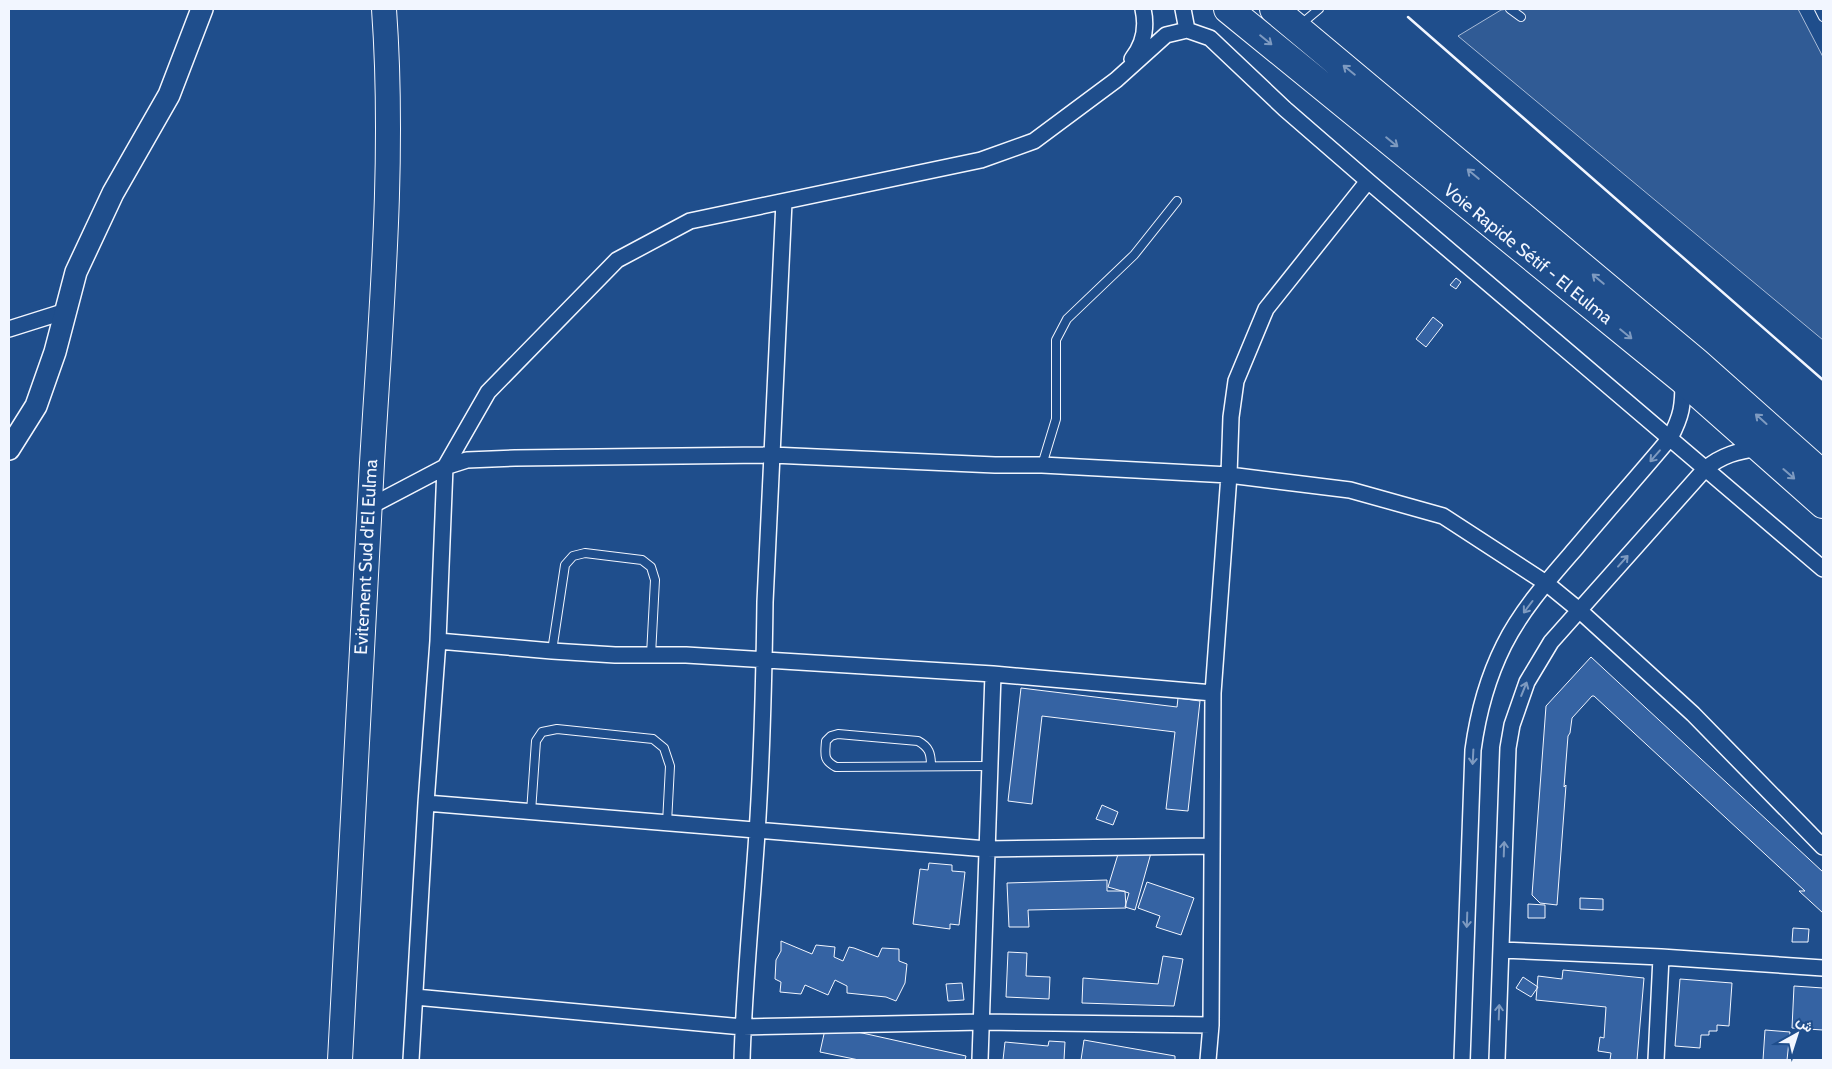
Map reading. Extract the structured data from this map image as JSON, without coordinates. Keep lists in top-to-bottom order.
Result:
{
  "streets": {
    "highway": ["Voie Rapide Sétif - El Eulma"],
    "main road": ["Evitement Sud d'El Eulma"]
  },
  "north": "top right"
}
